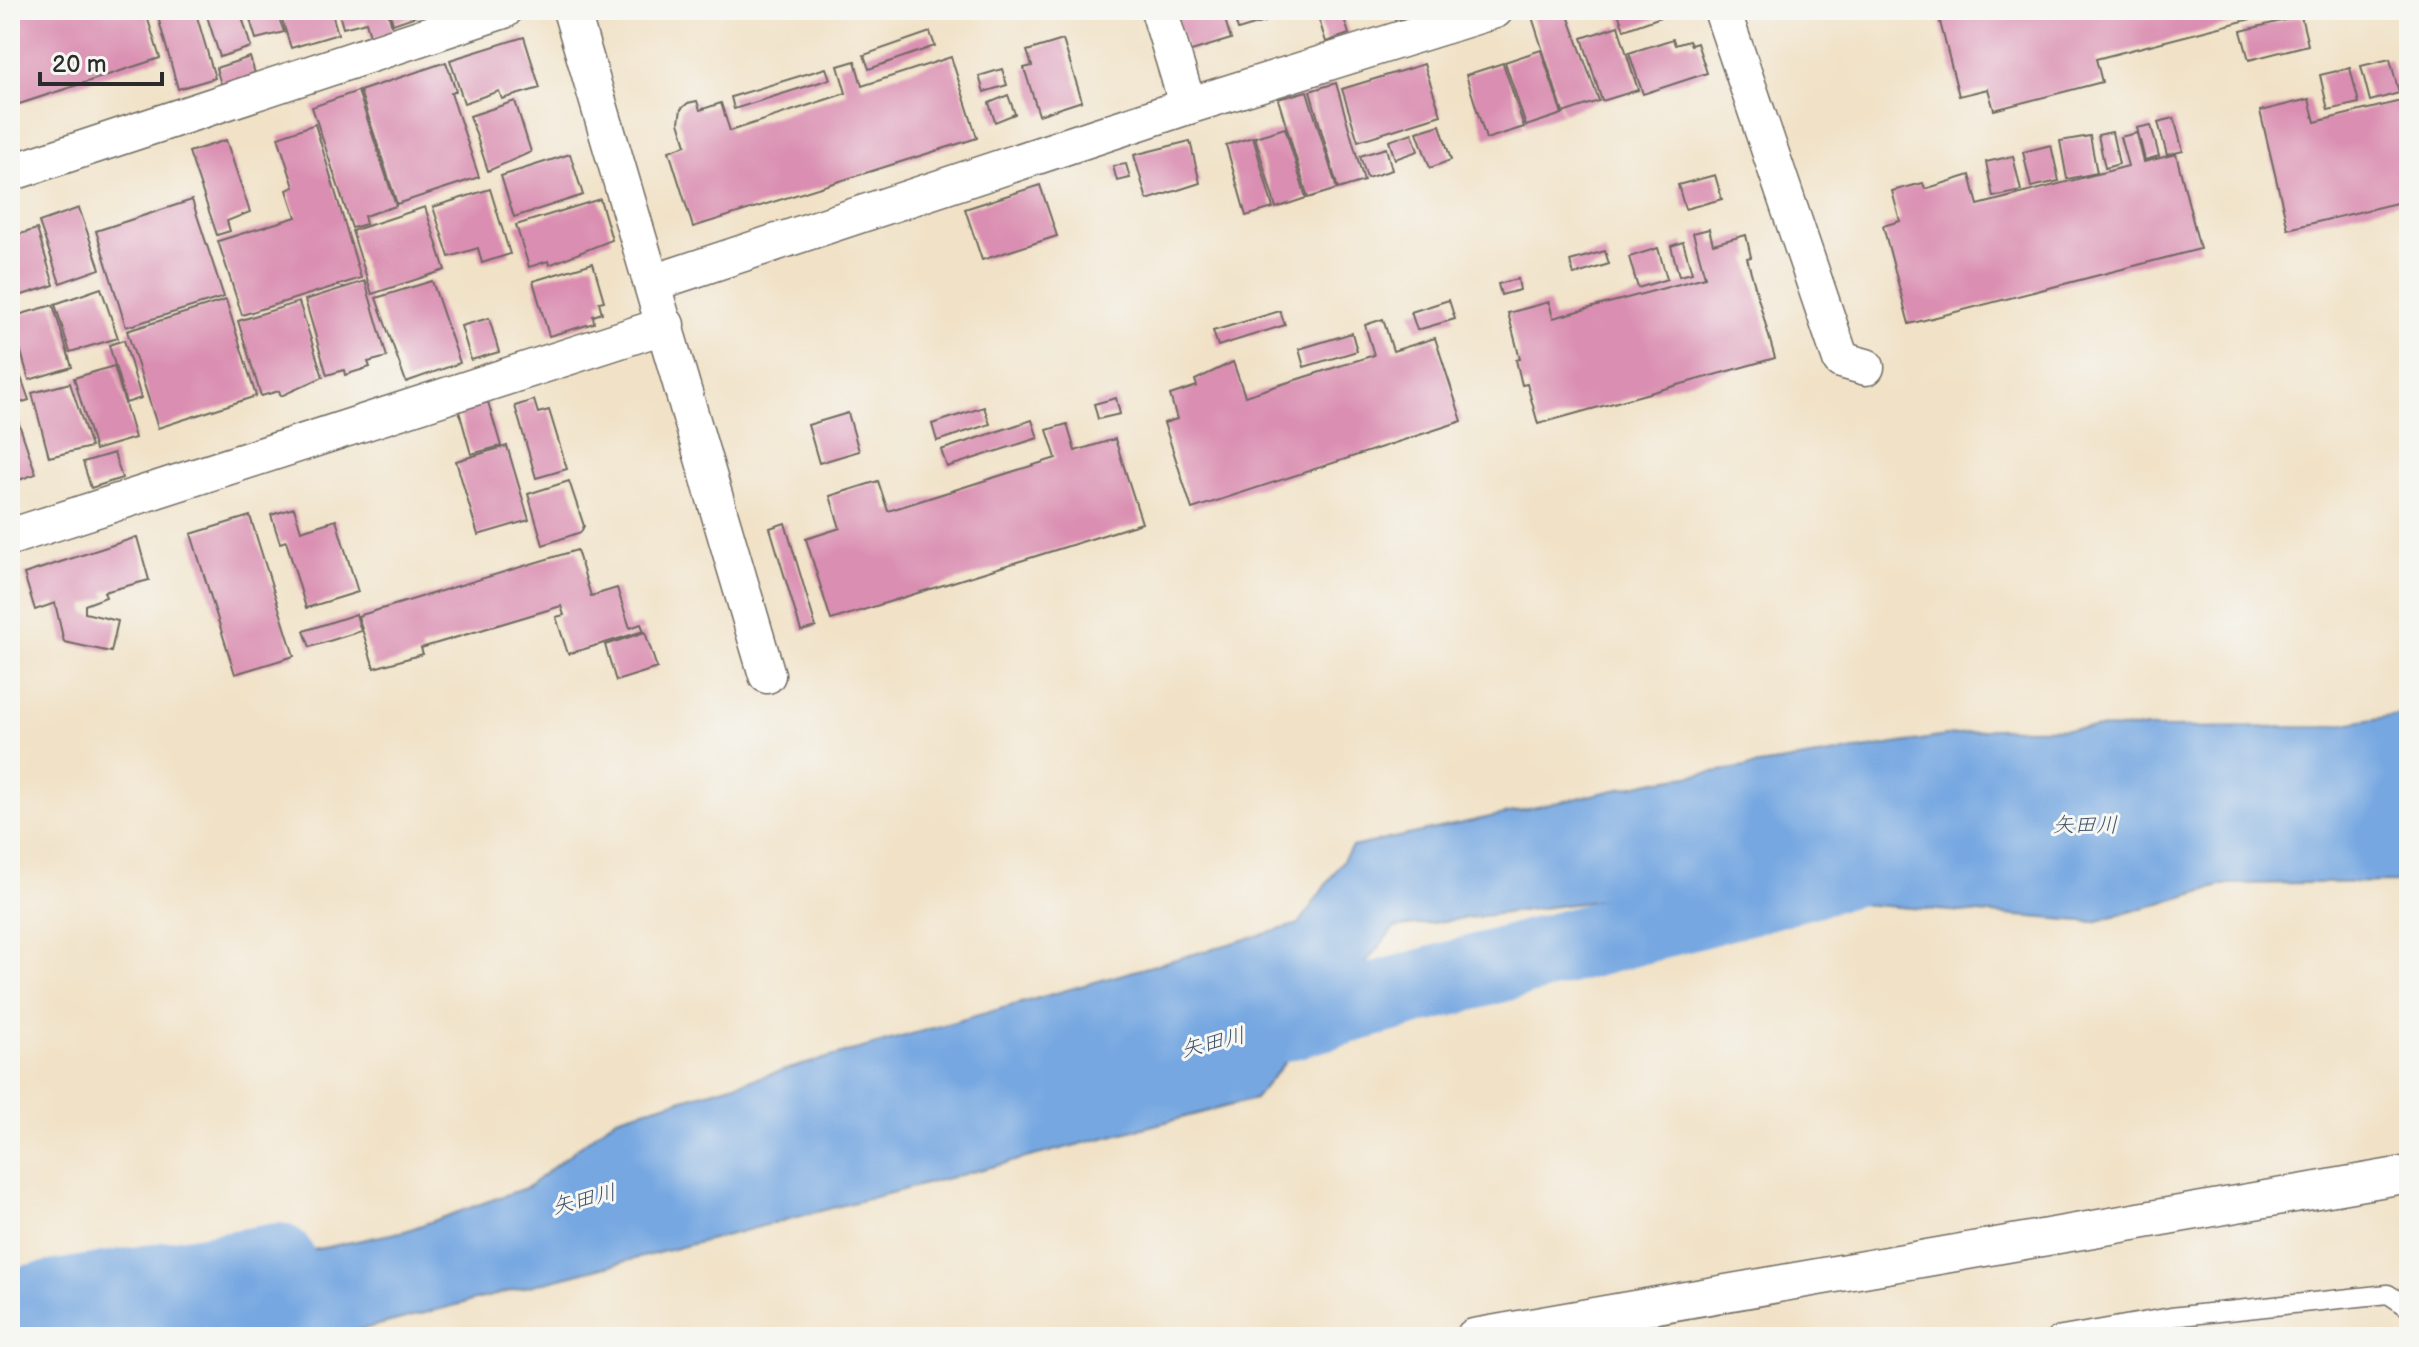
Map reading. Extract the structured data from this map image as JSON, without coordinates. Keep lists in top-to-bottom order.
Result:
{
  "water": ["矢田川"],
  "scale_bar": "20 m"
}
